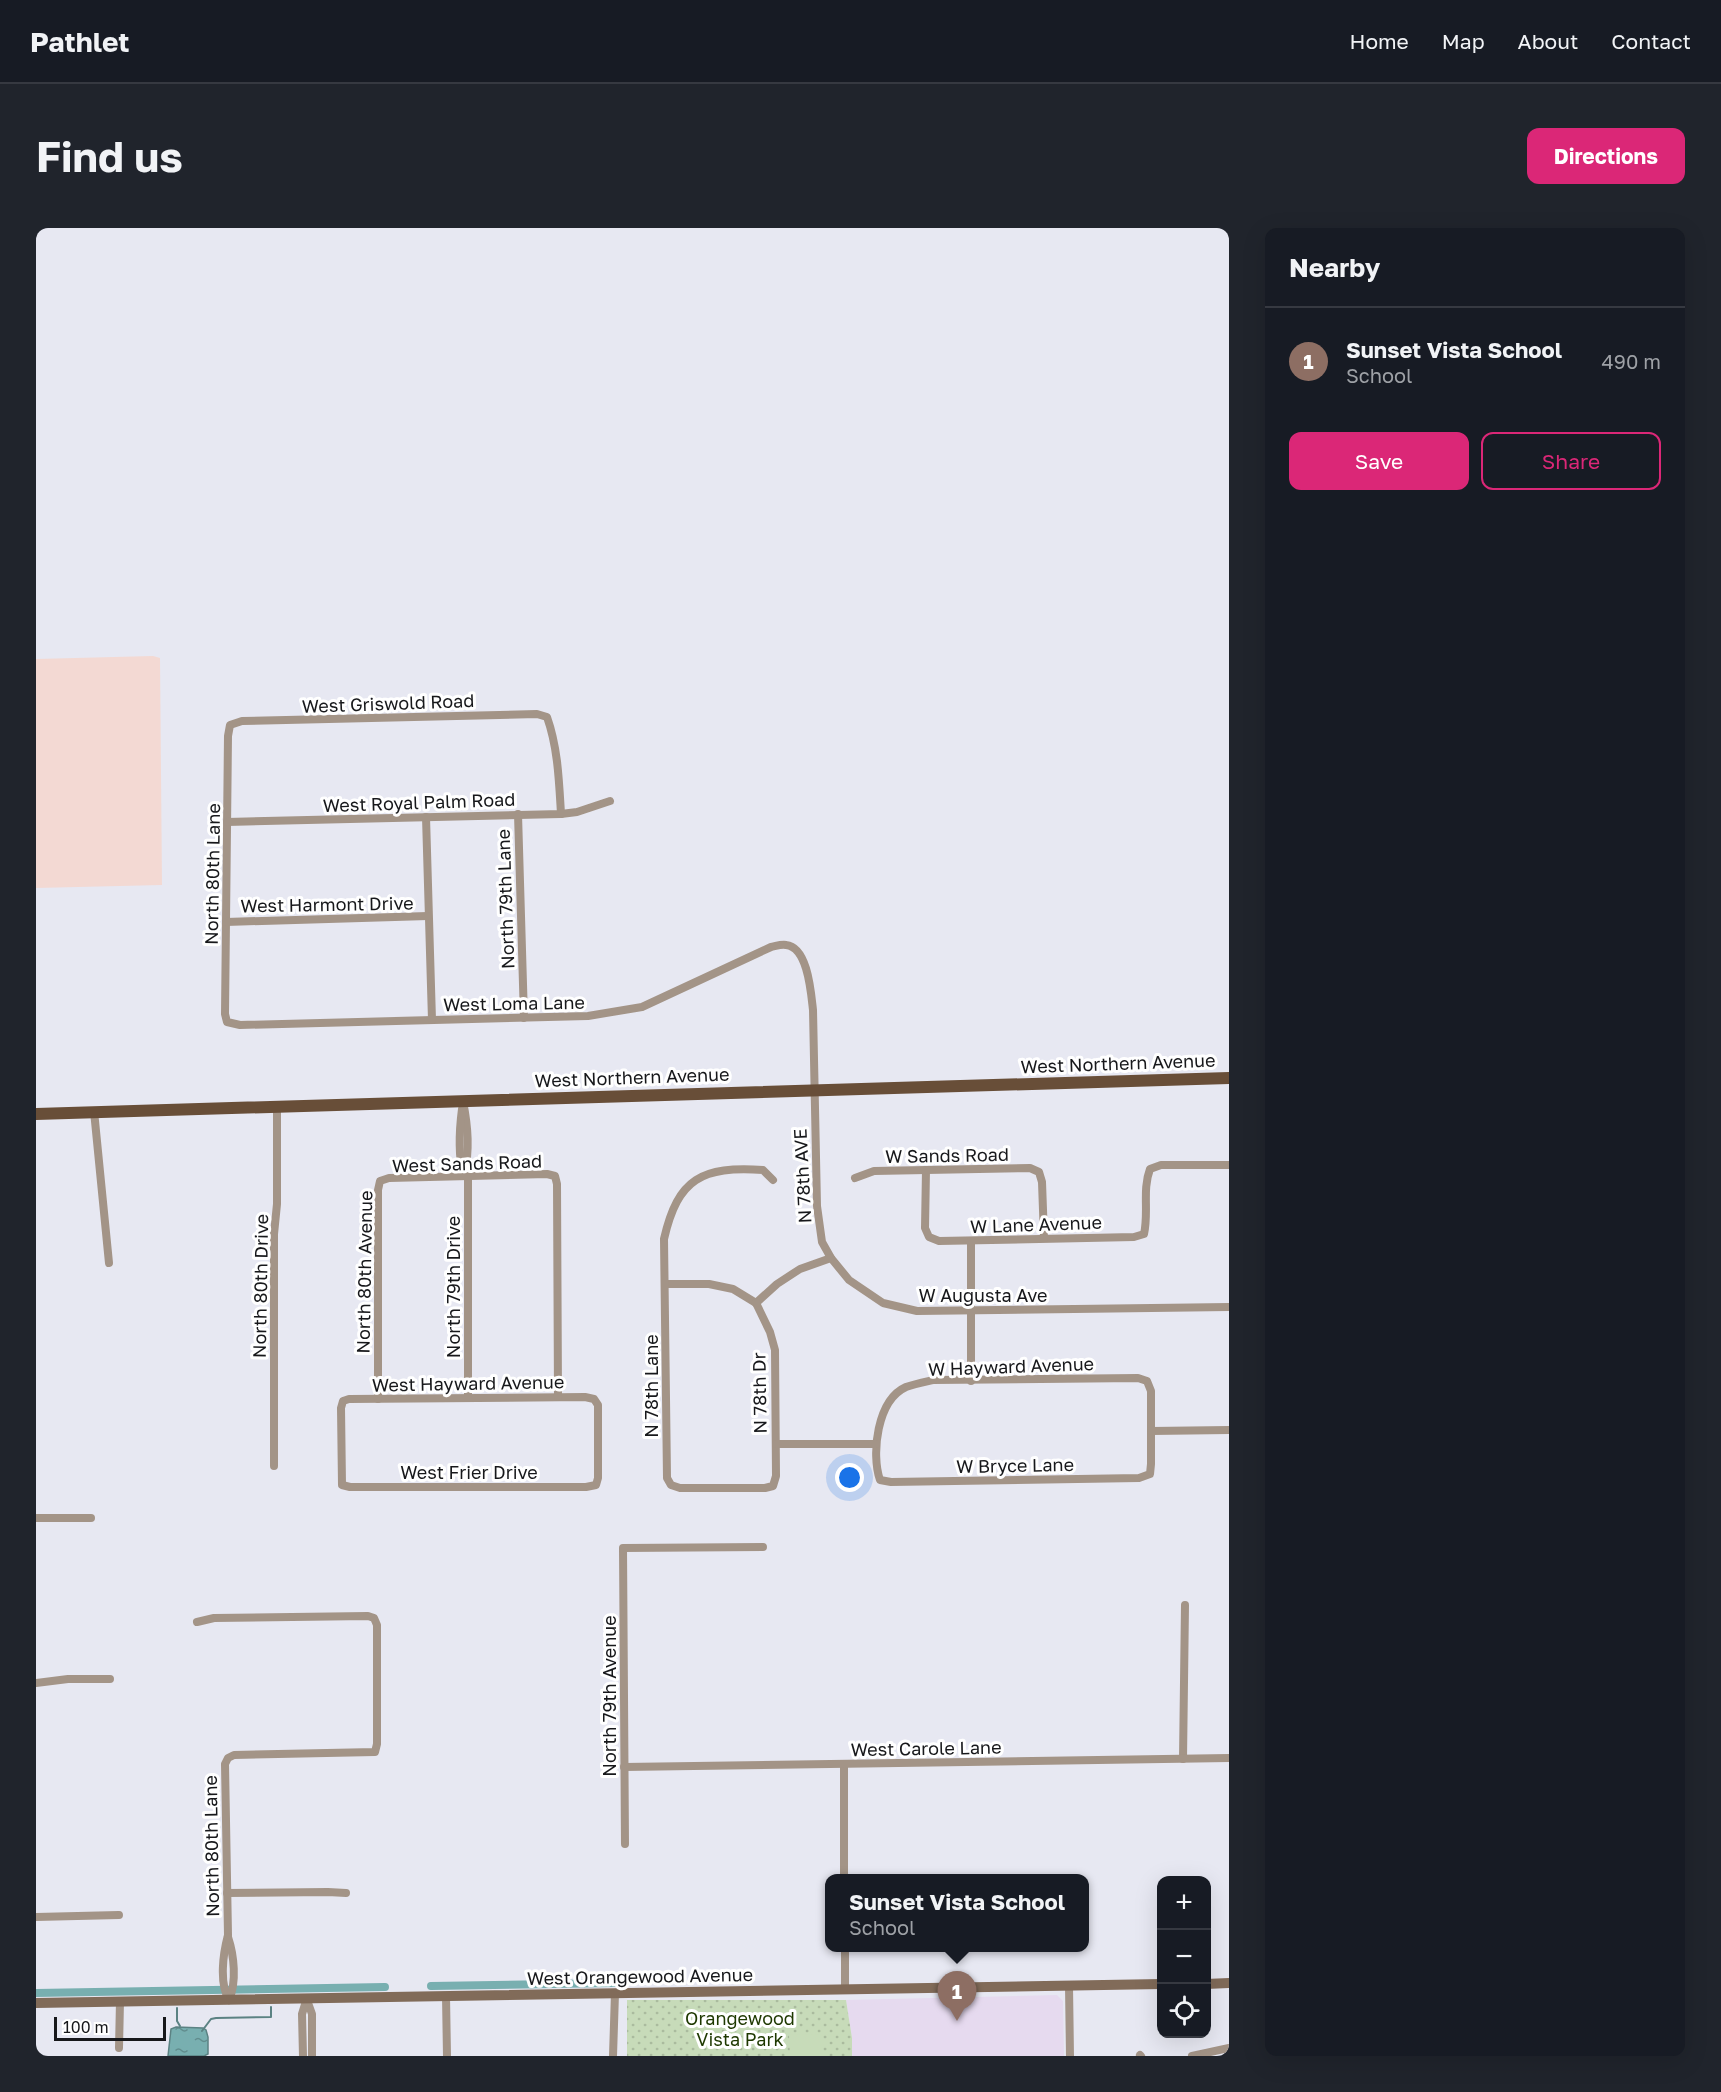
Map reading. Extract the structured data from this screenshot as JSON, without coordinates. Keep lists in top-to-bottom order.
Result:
{
  "streets": {
    "main road": ["West Northern Avenue"],
    "street": [
      "West Griswold Road",
      "West Royal Palm Road",
      "North 80th Lane",
      "North 79th Lane",
      "West Harmont Drive",
      "West Loma Lane",
      "W Sands Road",
      "West Sands Road",
      "N 78th AVE",
      "W Lane Avenue",
      "North 80th Avenue",
      "North 80th Drive",
      "North 79th Drive",
      "W Augusta Ave",
      "W Hayward Avenue",
      "West Hayward Avenue",
      "N 78th Lane",
      "N 78th Dr",
      "W Bryce Lane",
      "West Frier Drive",
      "North 79th Avenue",
      "West Carole Lane",
      "West Orangewood Avenue"
    ]
  },
  "crossings": [
    ["West Griswold Road", "West Royal Palm Road"],
    ["West Griswold Road", "North 80th Lane"],
    ["West Royal Palm Road", "North 80th Lane"],
    ["West Royal Palm Road", "North 79th Lane"],
    ["North 80th Lane", "West Harmont Drive"],
    ["North 80th Lane", "West Loma Lane"],
    ["North 80th Lane", "West Orangewood Avenue"],
    ["North 79th Lane", "West Loma Lane"],
    ["West Loma Lane", "West Northern Avenue"],
    ["West Loma Lane", "N 78th AVE"],
    ["West Northern Avenue", "N 78th AVE"],
    ["West Northern Avenue", "North 80th Drive"],
    ["West Northern Avenue", "North 79th Drive"],
    ["W Sands Road", "W Lane Avenue"],
    ["West Sands Road", "North 80th Avenue"],
    ["West Sands Road", "North 79th Drive"],
    ["West Sands Road", "West Hayward Avenue"],
    ["N 78th AVE", "W Augusta Ave"],
    ["North 80th Avenue", "West Hayward Avenue"],
    ["North 79th Drive", "West Hayward Avenue"],
    ["W Hayward Avenue", "W Bryce Lane"],
    ["West Hayward Avenue", "West Frier Drive"],
    ["N 78th Lane", "N 78th Dr"],
    ["North 79th Avenue", "West Carole Lane"]
  ],
  "parks": ["Orangewood Vista Park"],
  "scale_bar": "100 m",
  "page": {
    "header": "Pathlet",
    "nav": [
      "Home",
      "Map",
      "About",
      "Contact"
    ],
    "buttons": [
      "Directions",
      ["Save", "Share"]
    ],
    "title": "Find us",
    "heading": "Nearby",
    "list": [
      {
        "mark": "1",
        "name": "Sunset Vista School",
        "note": "School",
        "value": "490 m"
      }
    ],
    "popup": ["Sunset Vista School", "School"],
    "map_buttons": ["+", "−"],
    "pins": "1",
    "scale": "100 m"
  }
}
